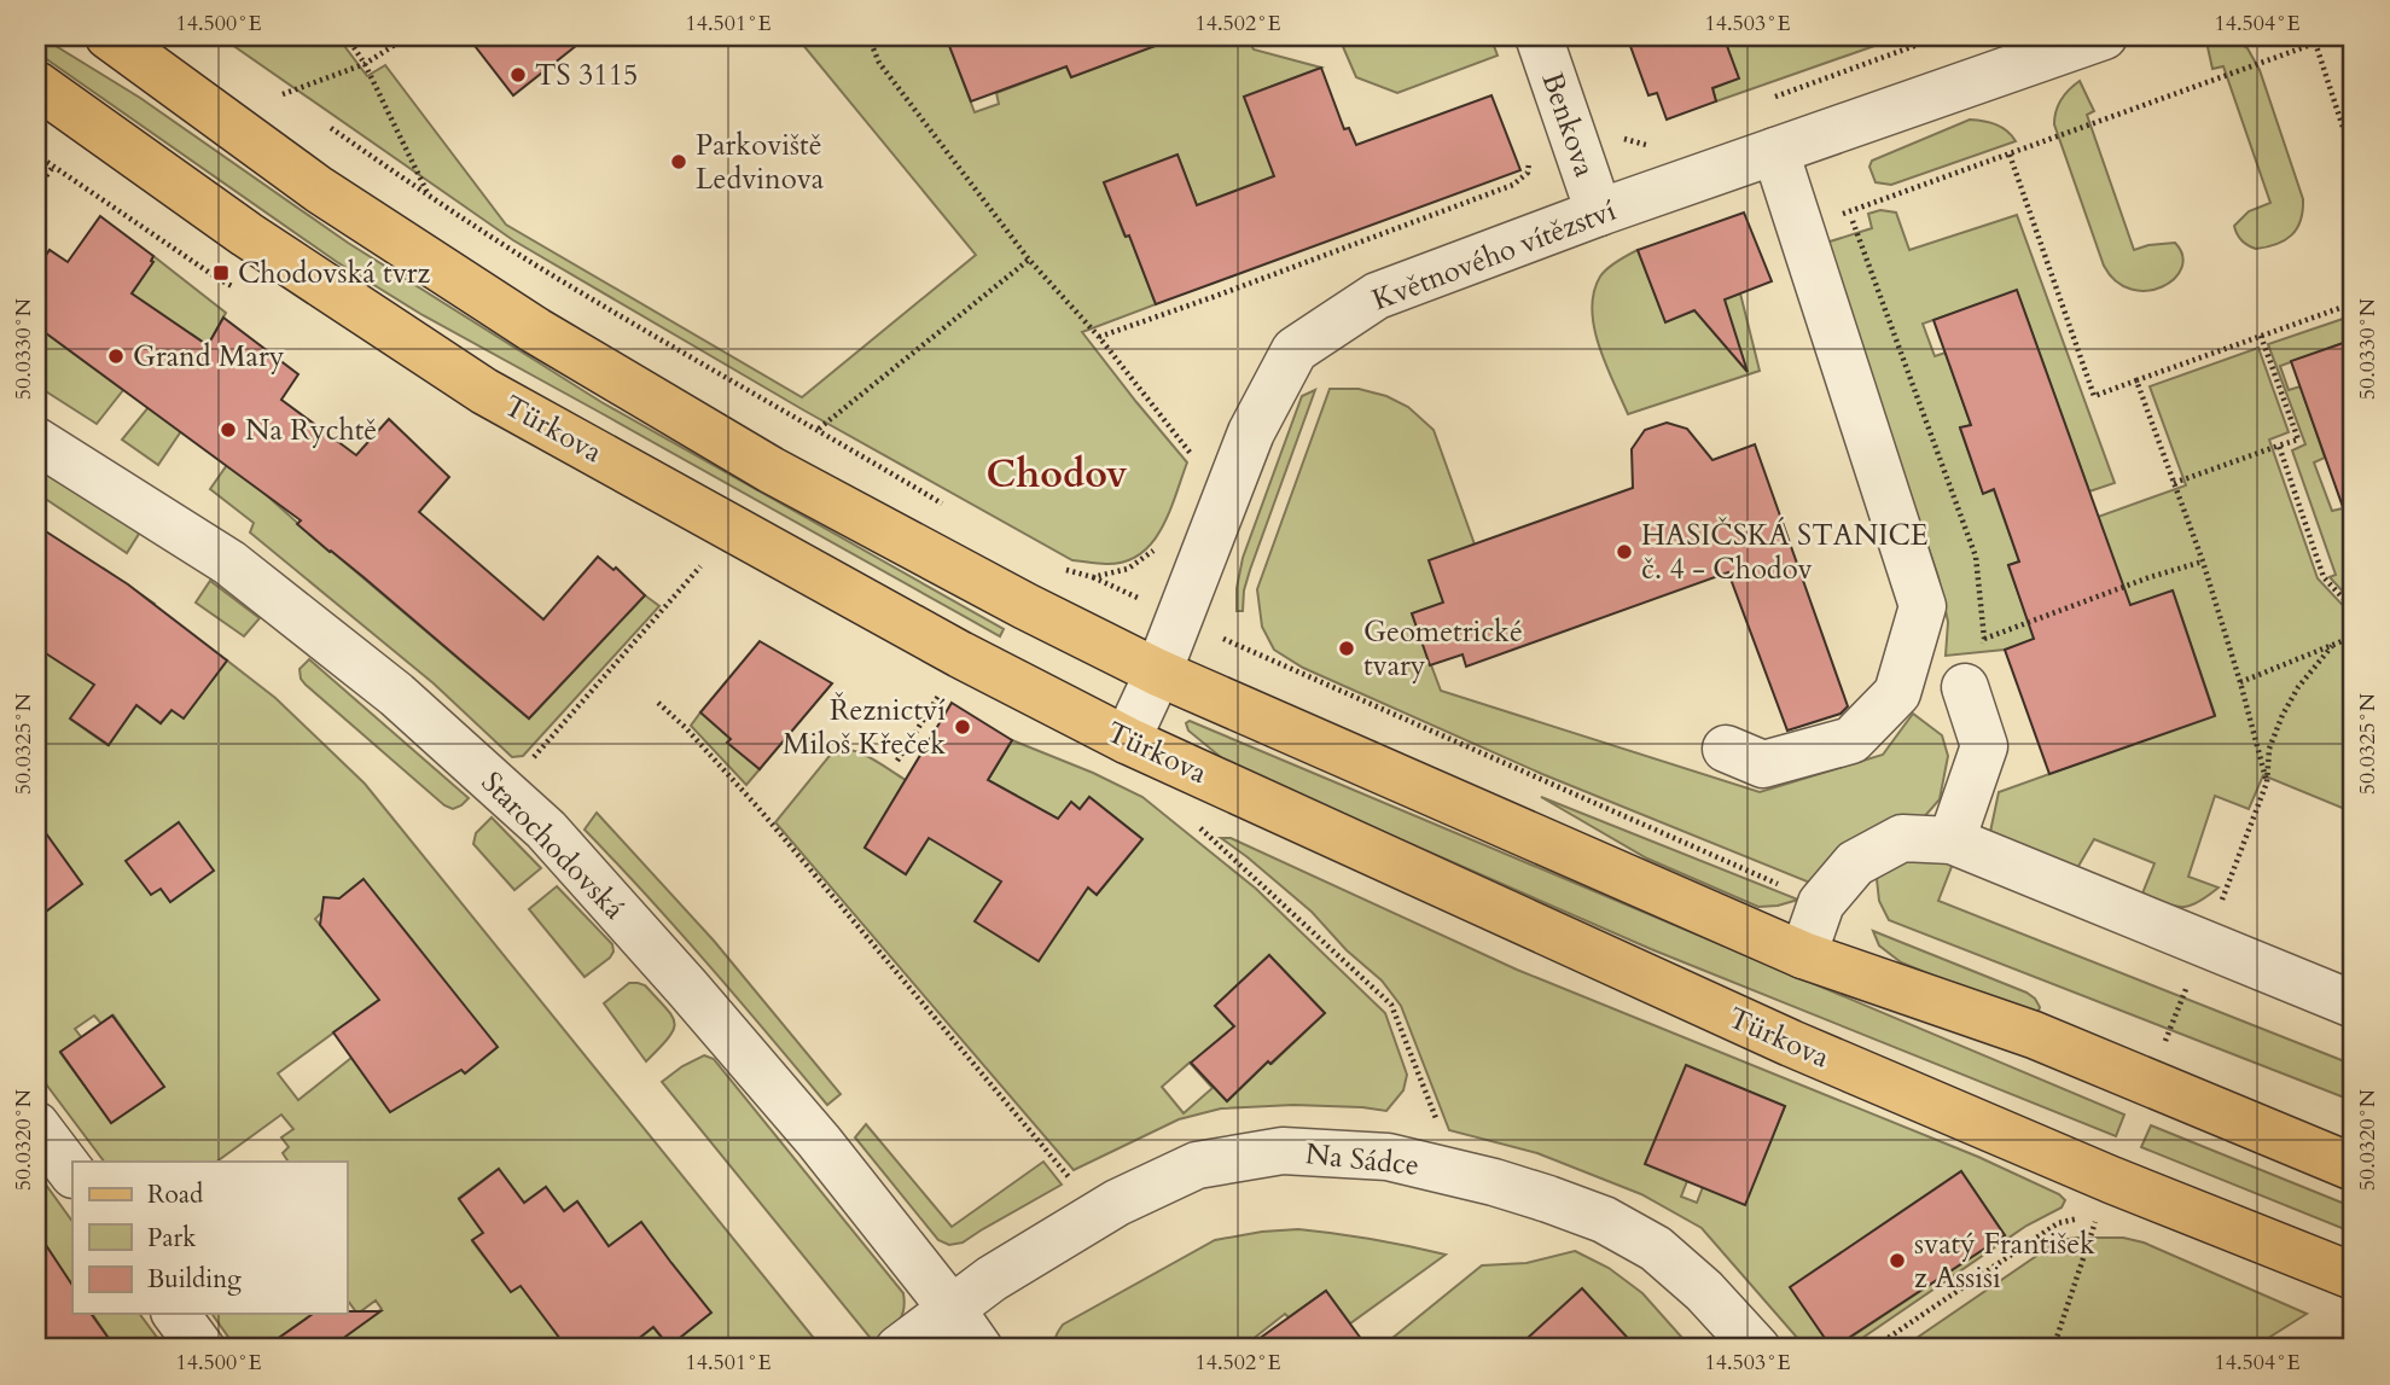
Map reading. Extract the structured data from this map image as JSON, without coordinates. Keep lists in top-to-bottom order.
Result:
{
  "streets": {
    "main road": ["Türkova"],
    "street": [
      "Benkova",
      "Květnového vítězství",
      "Starochodovská",
      "Na Sádce"
    ]
  },
  "crossings": [
    ["Benkova", "Květnového vítězství"],
    ["Květnového vítězství", "Türkova"],
    ["Starochodovská", "Na Sádce"]
  ],
  "districts": ["Chodov"],
  "places": {
    "other": [
      "TS 3115",
      "Parkoviště Ledvinova",
      "Grand Mary",
      "Na Rychtě",
      "HASIČSKÁ STANICE č. 4 - Chodov",
      "Geometrické tvary",
      "Řeznictví Miloš Křeček",
      "svatý František z Assisi"
    ],
    "transit": ["Chodovská tvrz"]
  },
  "legend": ["Road", "Park", "Building"],
  "coordinates": [
    "14.500°E",
    "14.501°E",
    "14.502°E",
    "14.503°E",
    "14.504°E",
    "50.0330°N",
    "50.0325°N",
    "50.0320°N"
  ]
}
